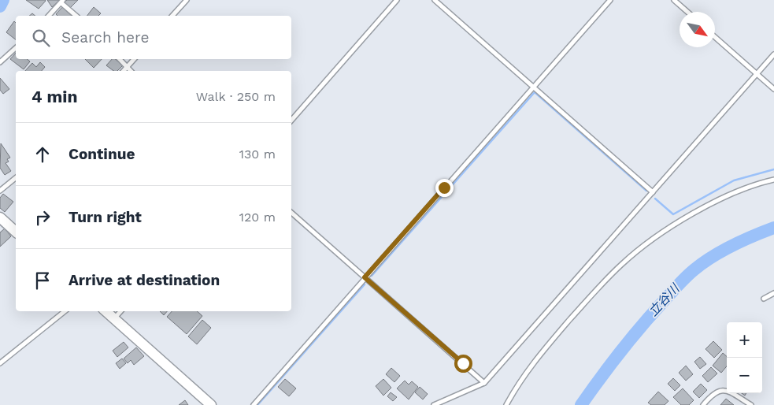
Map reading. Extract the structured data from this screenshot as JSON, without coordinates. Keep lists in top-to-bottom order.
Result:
{
  "water": ["立谷川"],
  "north": "bottom right",
  "page": {
    "search": "Search here",
    "heading": ["4 min", "Walk · 250 m"],
    "list": [
      ["Continue", "130 m"],
      ["Turn right", "120 m"],
      "Arrive at destination"
    ],
    "map_buttons": ["+", "−"]
  }
}
